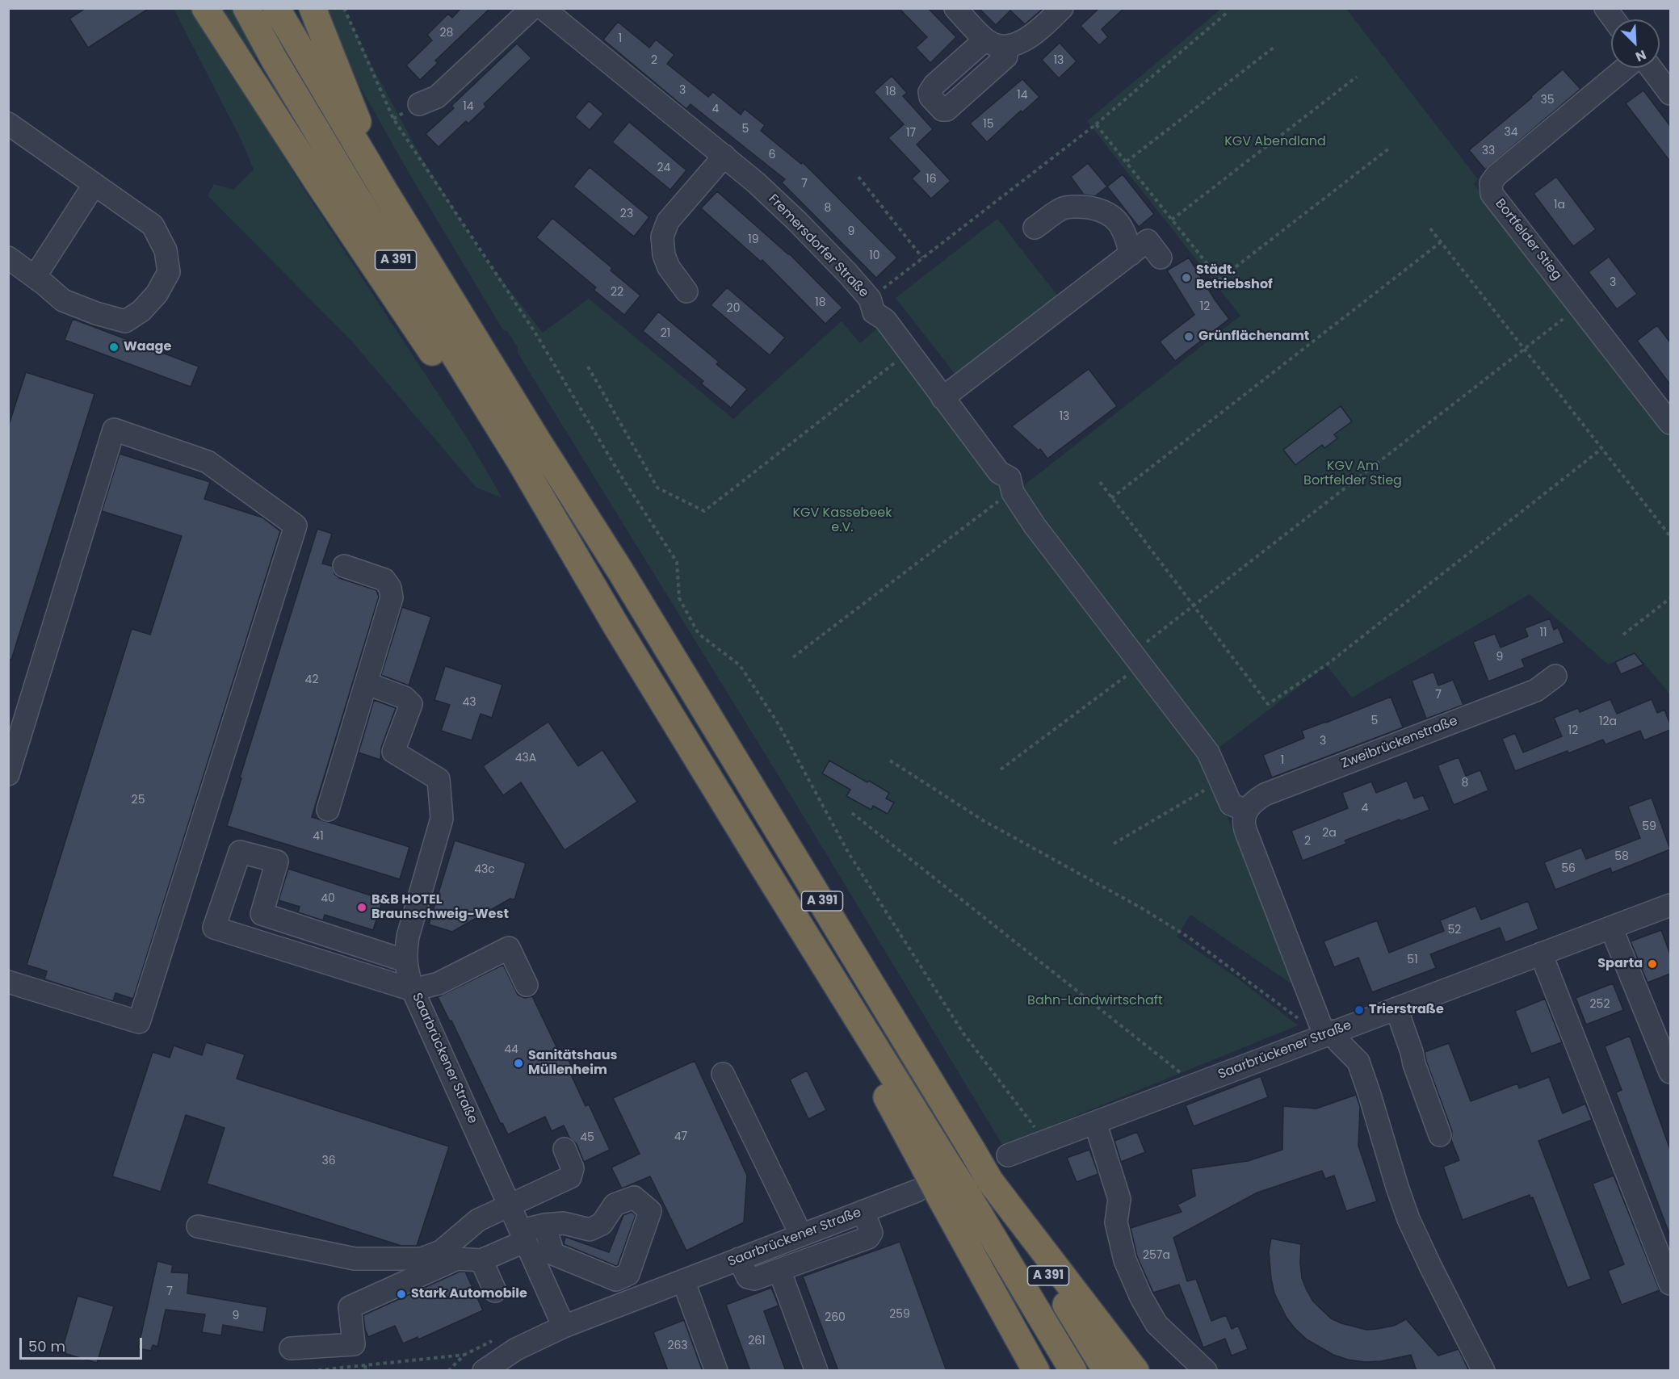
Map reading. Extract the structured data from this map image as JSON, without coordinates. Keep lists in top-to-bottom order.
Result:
{
  "streets": {
    "highway": ["A 391"],
    "street": [
      "Bortfelder Stieg",
      "Fremersdorfer Straße",
      "Zweibrückenstraße",
      "Saarbrückener Straße"
    ]
  },
  "crossings": [
    ["Fremersdorfer Straße", "Zweibrückenstraße"],
    ["A 391", "Saarbrückener Straße"]
  ],
  "parks": [
    "KGV Abendland",
    "KGV Am Bortfelder Stieg",
    "KGV Kassebeek e.V.",
    "Bahn-Landwirtschaft"
  ],
  "places": [
    "Städt. Betriebshof",
    "Grünflächenamt",
    "Waage",
    "B&B HOTEL Braunschweig-West",
    "Sparta",
    "Trierstraße",
    "Sanitätshaus Müllenheim",
    "Stark Automobile"
  ],
  "house_numbers": [
    "28",
    "1",
    "2",
    "13",
    "3",
    "18",
    "14",
    "35",
    "14",
    "4",
    "15",
    "5",
    "34",
    "17",
    "33",
    "6",
    "24",
    "16",
    "7",
    "1a",
    "8",
    "23",
    "9",
    "19",
    "10",
    "3",
    "22",
    "18",
    "12",
    "20",
    "21",
    "13",
    "11",
    "9",
    "42",
    "7",
    "43",
    "5",
    "12a",
    "12",
    "3",
    "43A",
    "1",
    "8",
    "25",
    "4",
    "59",
    "2a",
    "41",
    "2",
    "58",
    "56",
    "43c",
    "40",
    "52",
    "51",
    "252",
    "44",
    "47",
    "45",
    "36",
    "257a",
    "7",
    "259",
    "9",
    "260",
    "261",
    "263"
  ],
  "scale_bar": "50 m",
  "north": "bottom right"
}
